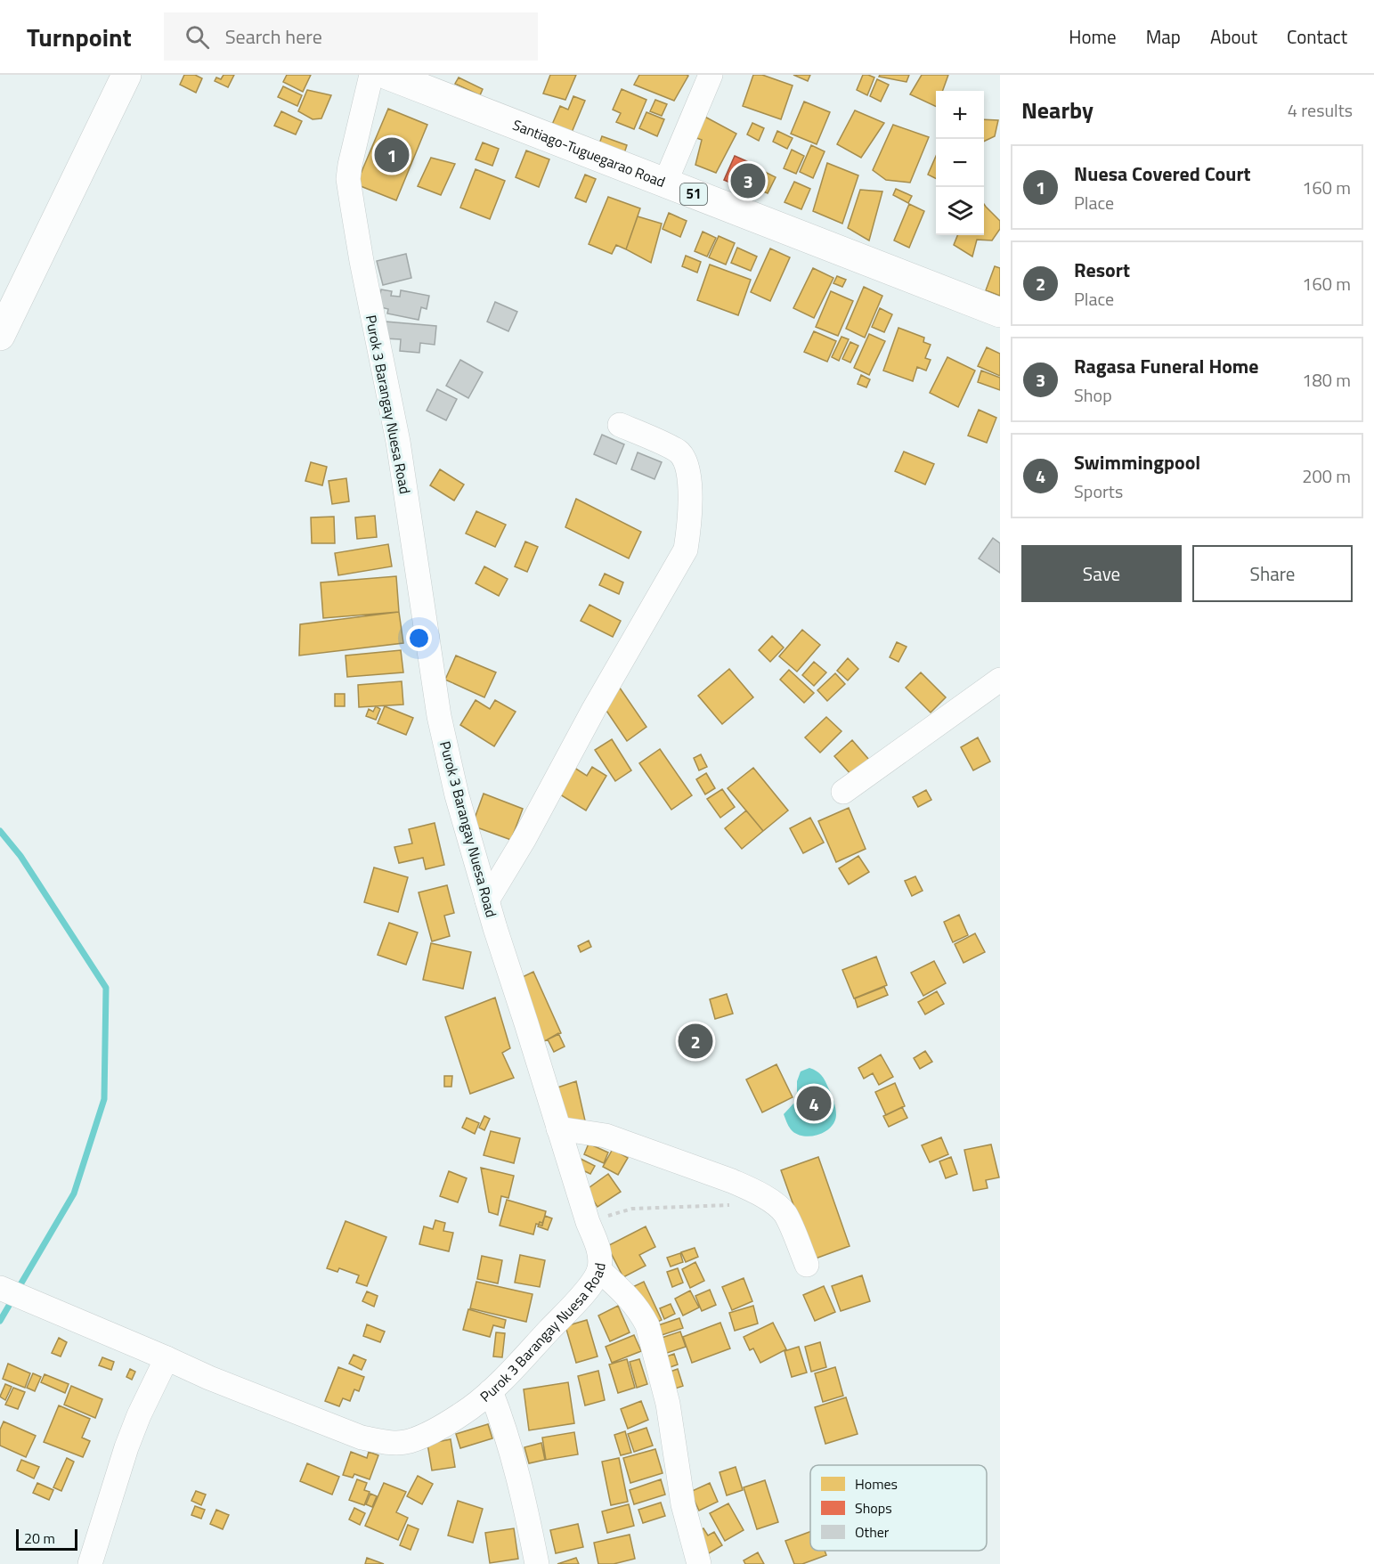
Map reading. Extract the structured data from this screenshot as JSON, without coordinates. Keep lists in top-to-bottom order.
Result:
{
  "streets": {
    "main road": ["Santiago-Tuguegarao Road", "51"],
    "street": ["Purok 3 Barangay Nuesa Road"]
  },
  "legend": ["Homes", "Shops", "Other"],
  "scale_bar": "20 m",
  "page": {
    "header": "Turnpoint",
    "search": "Search here",
    "nav": [
      "Home",
      "Map",
      "About",
      "Contact"
    ],
    "heading": ["Nearby", "4 results"],
    "map_buttons": ["+", "−"],
    "pins": [
      "1",
      "3",
      "2",
      "4"
    ],
    "list": [
      {
        "mark": "1",
        "name": "Nuesa Covered Court",
        "note": "Place",
        "value": "160 m"
      },
      {
        "mark": "2",
        "name": "Resort",
        "note": "Place",
        "value": "160 m"
      },
      {
        "mark": "3",
        "name": "Ragasa Funeral Home",
        "note": "Shop",
        "value": "180 m"
      },
      {
        "mark": "4",
        "name": "Swimmingpool",
        "note": "Sports",
        "value": "200 m"
      }
    ],
    "buttons": ["Save", "Share"],
    "scale": "20 m"
  }
}
